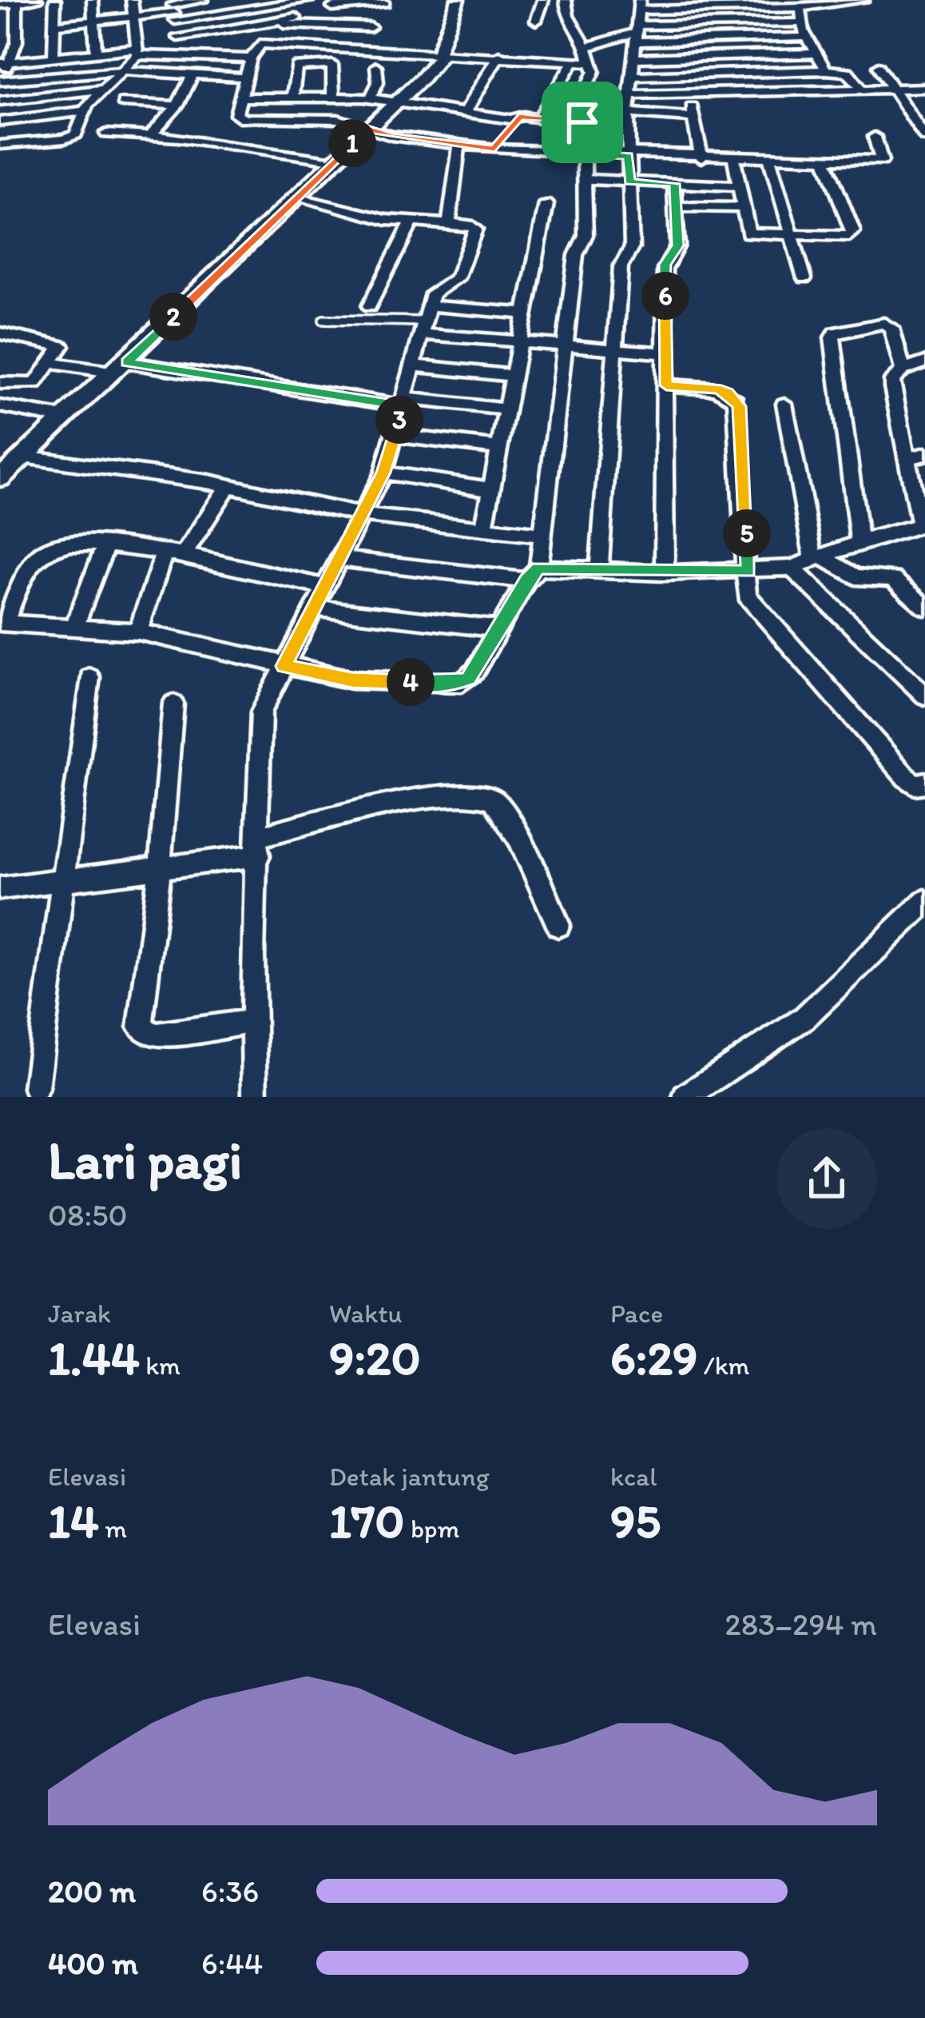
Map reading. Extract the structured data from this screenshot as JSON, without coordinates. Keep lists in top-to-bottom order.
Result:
{
  "page": {
    "pins": [
      "1",
      "6",
      "2",
      "3",
      "5",
      "4"
    ],
    "heading": ["Lari pagi", "08:50"],
    "stats": [
      ["Jarak", "1.44 km"],
      ["Waktu", "9:20"],
      ["Pace", "6:29 /km"],
      ["Elevasi", "14 m"],
      ["Detak jantung", "170 bpm"],
      ["kcal", "95"]
    ],
    "chart": ["Elevasi", "283–294 m"],
    "list": [
      {
        "name": "200 m",
        "note": "6:36"
      },
      {
        "name": "400 m",
        "note": "6:44"
      }
    ]
  }
}
